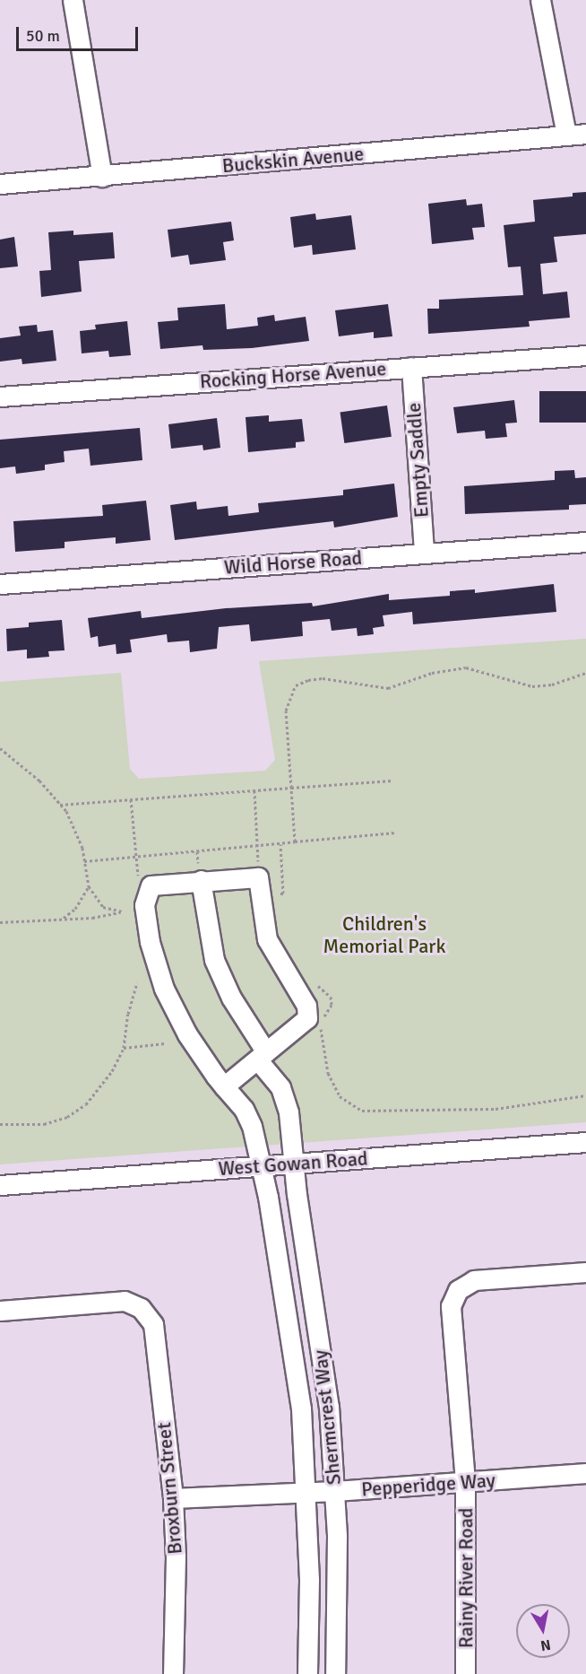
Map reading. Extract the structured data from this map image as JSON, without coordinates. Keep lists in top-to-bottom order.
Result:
{
  "streets": {
    "street": [
      "Buckskin Avenue",
      "Rocking Horse Avenue",
      "Empty Saddle",
      "Wild Horse Road",
      "West Gowan Road",
      "Shermcrest Way",
      "Pepperidge Way",
      "Broxburn Street",
      "Rainy River Road"
    ]
  },
  "crossings": [
    ["Rocking Horse Avenue", "Empty Saddle"],
    ["Empty Saddle", "Wild Horse Road"],
    ["West Gowan Road", "Shermcrest Way"],
    ["Shermcrest Way", "Pepperidge Way"],
    ["Pepperidge Way", "Broxburn Street"],
    ["Pepperidge Way", "Rainy River Road"]
  ],
  "parks": ["Children's Memorial Park"],
  "scale_bar": "50 m",
  "north": "bottom"
}
